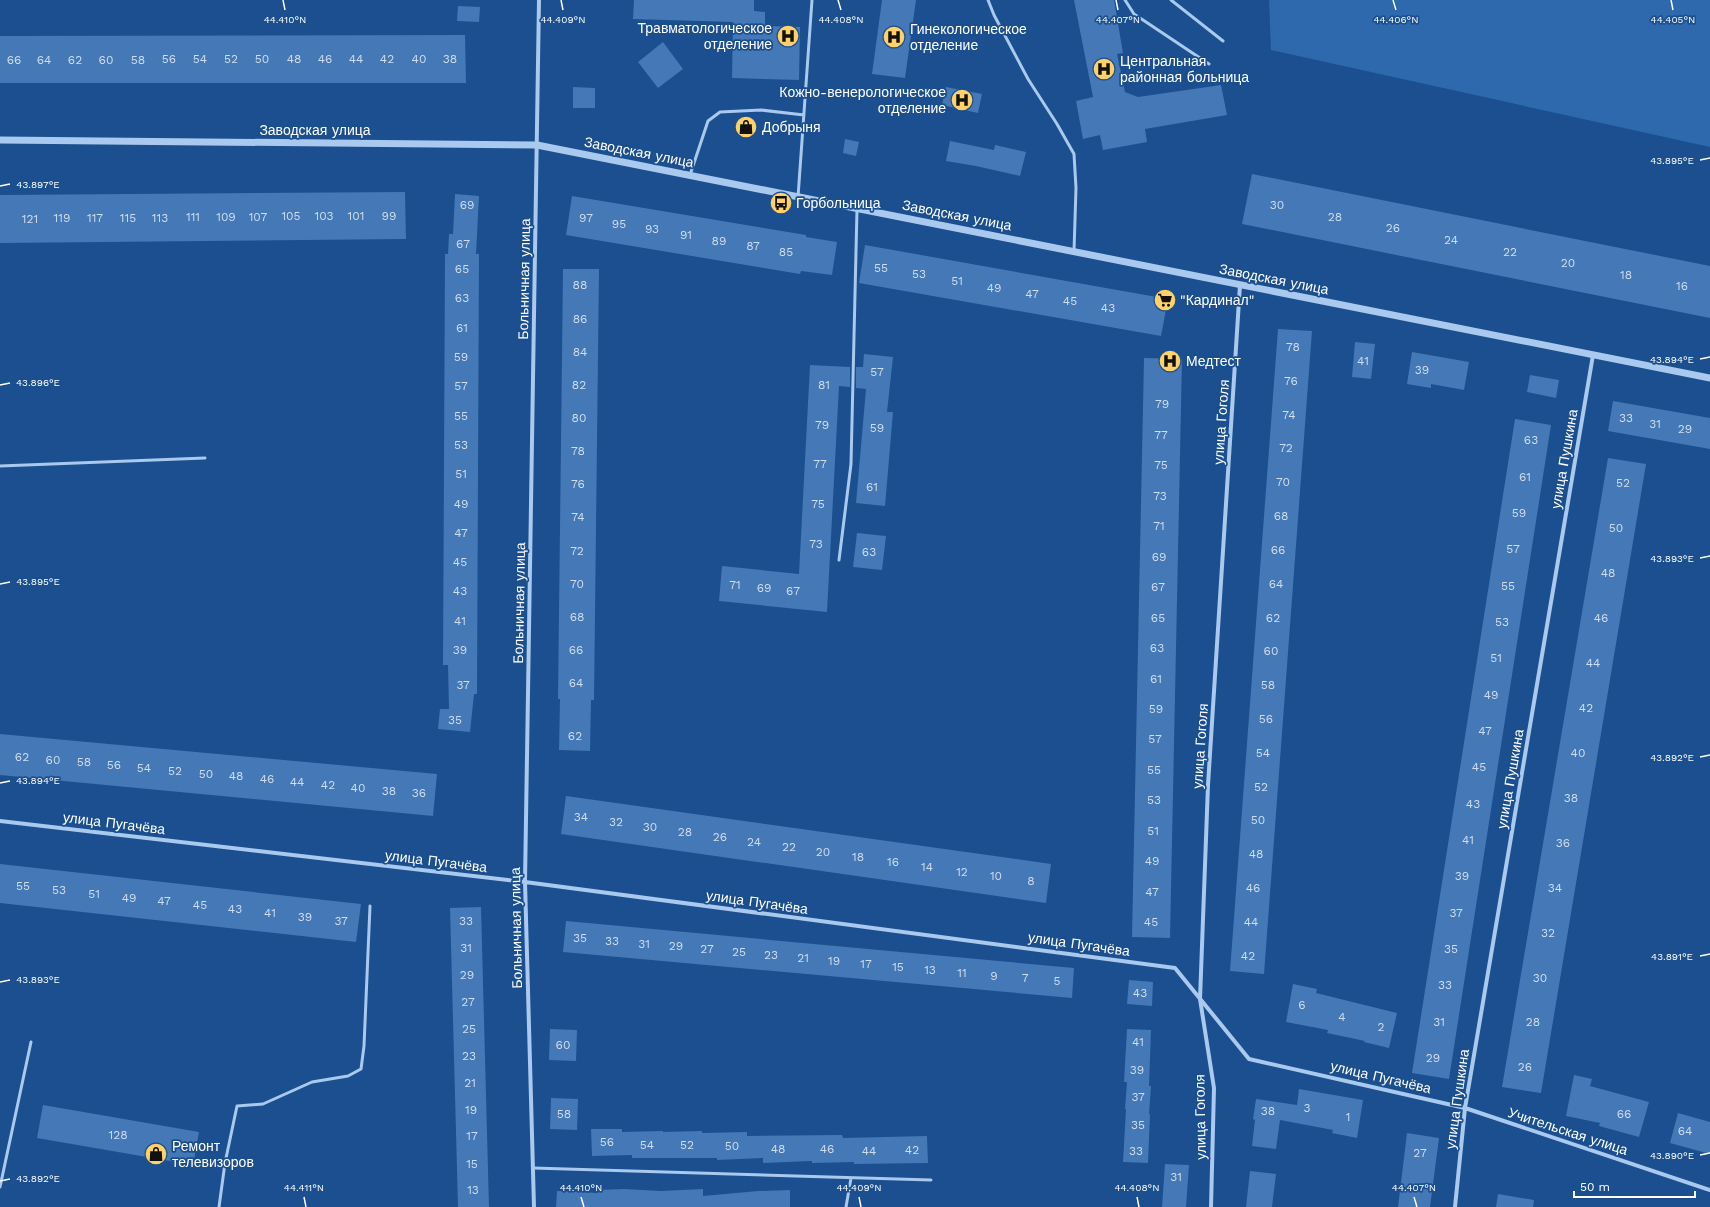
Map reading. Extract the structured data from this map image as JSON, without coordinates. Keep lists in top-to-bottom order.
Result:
{
  "streets": {
    "street": [
      "Заводская улица",
      "Больничная улица",
      "улица Гоголя",
      "улица Пушкина",
      "улица Пугачёва",
      "Учительская улица"
    ]
  },
  "crossings": [
    ["Заводская улица", "Больничная улица"],
    ["Заводская улица", "улица Гоголя"],
    ["Заводская улица", "улица Пушкина"],
    ["Больничная улица", "улица Пугачёва"],
    ["улица Гоголя", "улица Пугачёва"],
    ["улица Пушкина", "улица Пугачёва"],
    ["улица Пушкина", "Учительская улица"],
    ["улица Пугачёва", "Учительская улица"]
  ],
  "places": {
    "hospital": [
      "Травматологическое отделение",
      "Гинекологическое отделение",
      "Центральная районная больница",
      "Кожно-венерологическое отделение",
      "Медтест"
    ],
    "shop": ["Добрыня", "Ремонт телевизоров"],
    "bus stop": ["Горбольница"],
    "supermarket": ["\"Кардинал\""]
  },
  "house_numbers": [
    "56",
    "54",
    "52",
    "50",
    "48",
    "46",
    "44",
    "42",
    "40",
    "38",
    "66",
    "64",
    "62",
    "60",
    "58",
    "69",
    "30",
    "105",
    "103",
    "101",
    "99",
    "111",
    "109",
    "107",
    "28",
    "119",
    "117",
    "115",
    "113",
    "97",
    "121",
    "95",
    "26",
    "93",
    "91",
    "24",
    "89",
    "67",
    "87",
    "85",
    "22",
    "20",
    "55",
    "65",
    "53",
    "18",
    "51",
    "88",
    "16",
    "49",
    "47",
    "63",
    "45",
    "43",
    "86",
    "61",
    "78",
    "84",
    "59",
    "41",
    "39",
    "57",
    "76",
    "82",
    "81",
    "57",
    "79",
    "74",
    "55",
    "80",
    "33",
    "31",
    "79",
    "59",
    "29",
    "77",
    "63",
    "53",
    "72",
    "78",
    "77",
    "75",
    "51",
    "61",
    "70",
    "52",
    "76",
    "61",
    "73",
    "49",
    "75",
    "59",
    "68",
    "74",
    "71",
    "50",
    "47",
    "73",
    "57",
    "66",
    "72",
    "63",
    "69",
    "45",
    "48",
    "70",
    "64",
    "71",
    "55",
    "67",
    "69",
    "43",
    "67",
    "68",
    "65",
    "62",
    "46",
    "41",
    "53",
    "63",
    "39",
    "66",
    "60",
    "51",
    "44",
    "61",
    "64",
    "37",
    "58",
    "49",
    "42",
    "59",
    "56",
    "35",
    "47",
    "62",
    "57",
    "54",
    "40",
    "62",
    "60",
    "58",
    "56",
    "45",
    "54",
    "55",
    "52",
    "50",
    "48",
    "46",
    "44",
    "42",
    "52",
    "40",
    "38",
    "36",
    "38",
    "53",
    "43",
    "34",
    "50",
    "32",
    "30",
    "51",
    "28",
    "26",
    "41",
    "24",
    "36",
    "22",
    "20",
    "48",
    "18",
    "49",
    "16",
    "14",
    "12",
    "10",
    "39",
    "8",
    "55",
    "46",
    "34",
    "53",
    "47",
    "51",
    "49",
    "47",
    "45",
    "43",
    "41",
    "37",
    "39",
    "37",
    "33",
    "45",
    "44",
    "32",
    "35",
    "33",
    "31",
    "29",
    "31",
    "27",
    "35",
    "25",
    "23",
    "42",
    "21",
    "19",
    "17",
    "15",
    "13",
    "11",
    "29",
    "9",
    "7",
    "30",
    "5",
    "33",
    "43",
    "27",
    "6",
    "4",
    "31",
    "28",
    "2",
    "25",
    "41",
    "60",
    "23",
    "29",
    "26",
    "39",
    "21",
    "37",
    "3",
    "19",
    "38",
    "58",
    "66",
    "1",
    "35",
    "64",
    "128",
    "17",
    "56",
    "54",
    "52",
    "50",
    "48",
    "46",
    "42",
    "44",
    "33",
    "27",
    "15",
    "31",
    "13"
  ],
  "scale_bar": "50 m",
  "coordinates": [
    "44.406°N",
    "44.410°N",
    "44.409°N",
    "44.408°N",
    "44.407°N",
    "44.405°N",
    "43.895°E",
    "43.897°E",
    "43.894°E",
    "43.896°E",
    "43.893°E",
    "43.892°E",
    "43.891°E",
    "43.890°E",
    "44.411°N"
  ]
}
